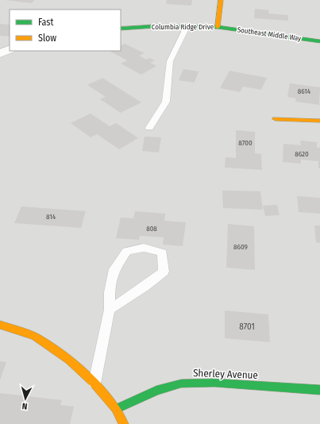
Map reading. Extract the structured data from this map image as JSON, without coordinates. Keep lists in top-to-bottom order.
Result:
{
  "streets": {
    "street": ["Columbia Ridge Drive", "Southeast Middle Way", "Sherley Avenue"]
  },
  "crossings": [
    ["Columbia Ridge Drive", "Southeast Middle Way"]
  ],
  "house_numbers": [
    "8614",
    "8700",
    "8620",
    "814",
    "808",
    "8609",
    "8701"
  ],
  "legend": ["Fast", "Slow"],
  "north": "bottom"
}
